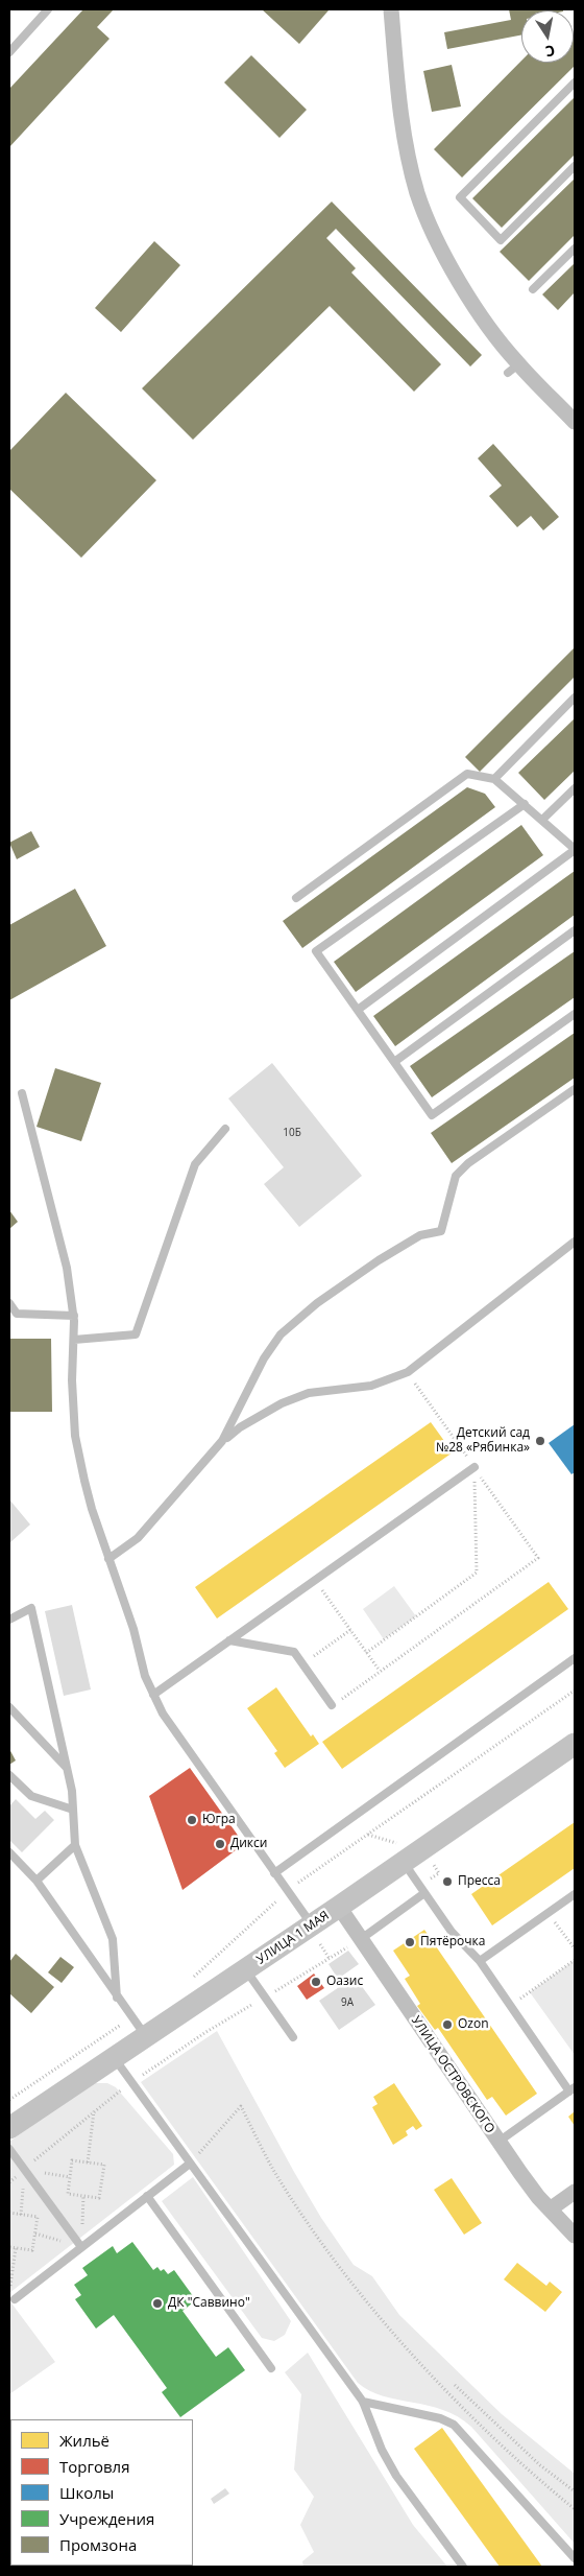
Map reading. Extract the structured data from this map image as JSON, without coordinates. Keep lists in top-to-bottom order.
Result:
{
  "streets": {
    "street": ["УЛИЦА 1 МАЯ", "УЛИЦА ОСТРОВСКОГО"]
  },
  "crossings": [
    ["УЛИЦА 1 МАЯ", "УЛИЦА ОСТРОВСКОГО"]
  ],
  "places": [
    "Детский сад №28 «Рябинка»",
    "Югра",
    "Дикси",
    "Пресса",
    "Пятёрочка",
    "Оазис",
    "Ozon",
    "ДК \"Саввино\""
  ],
  "house_numbers": ["10Б", "9А"],
  "legend": [
    "Жильё",
    "Торговля",
    "Школы",
    "Учреждения",
    "Промзона"
  ],
  "north": "bottom"
}
